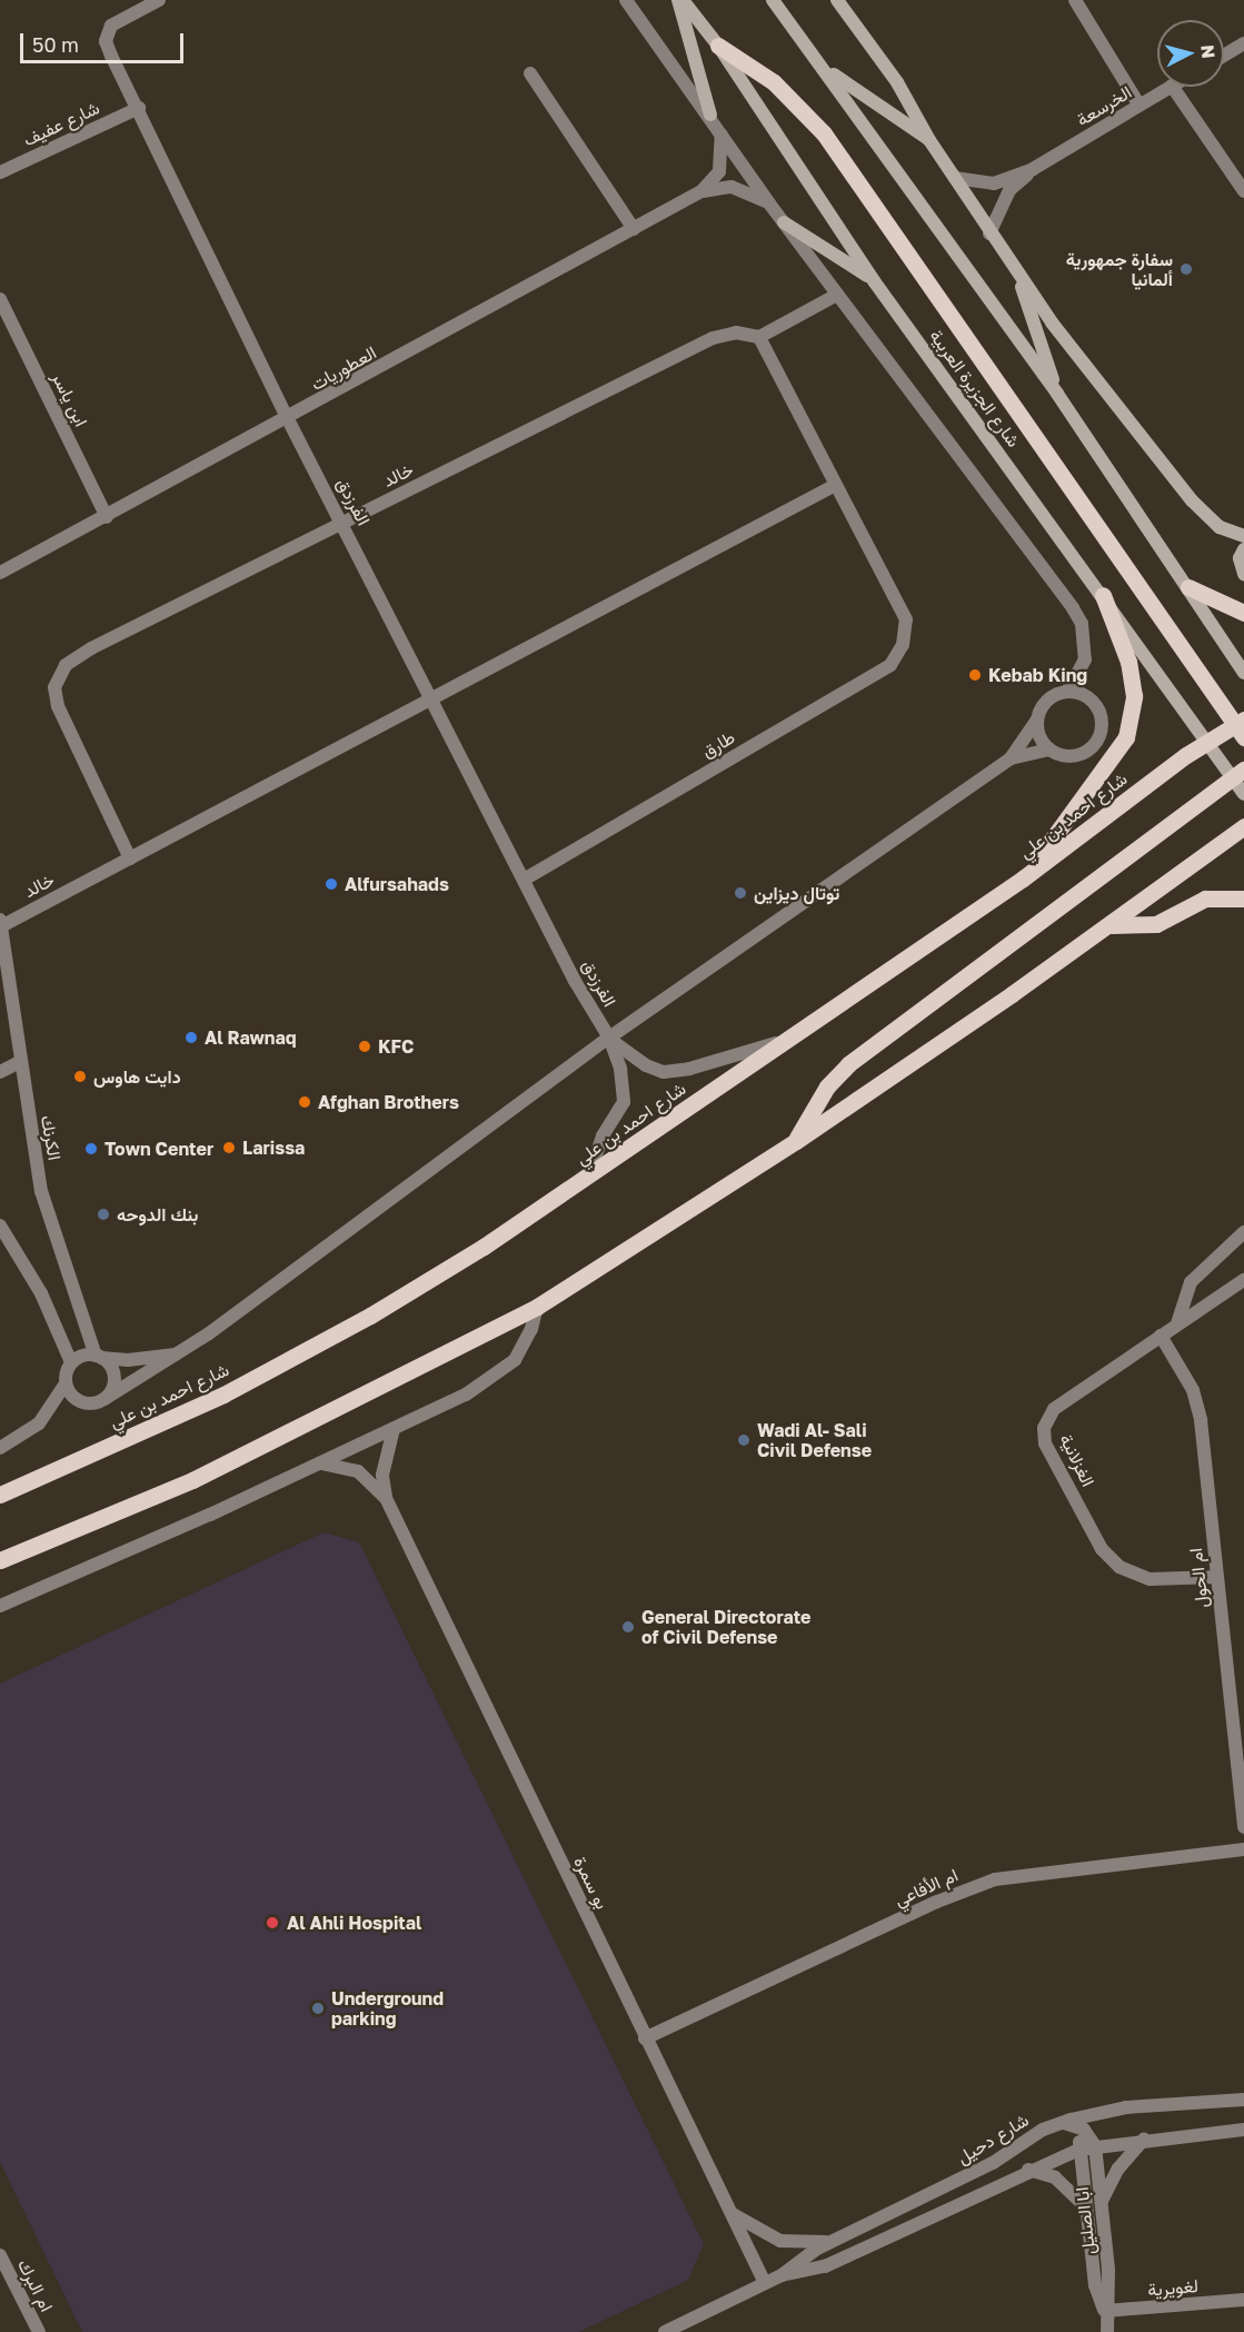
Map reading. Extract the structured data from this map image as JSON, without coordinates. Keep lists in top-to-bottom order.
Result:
{
  "streets": {
    "main road": ["شارع الجزيرة العربية", "شارع احمد بن علي"],
    "street": [
      "الخرسعة",
      "شارع عفيف",
      "العطوريات",
      "ابن ياسر",
      "خالد",
      "الفرزدق",
      "طارق",
      "الكرنك",
      "الغزلانية",
      "ام الحول",
      "بو سمرة",
      "ام الأفاعي",
      "شارع دحيل",
      "ابا الصليل",
      "ام البرك",
      "لغويرية"
    ]
  },
  "crossings": [
    ["شارع عفيف", "الفرزدق"],
    ["العطوريات", "ابن ياسر"],
    ["العطوريات", "الفرزدق"],
    ["شارع الجزيرة العربية", "شارع احمد بن علي"],
    ["خالد", "الفرزدق"],
    ["خالد", "طارق"],
    ["خالد", "الكرنك"],
    ["الفرزدق", "طارق"],
    ["الفرزدق", "شارع احمد بن علي"],
    ["شارع احمد بن علي", "الكرنك"],
    ["الغزلانية", "ام الحول"],
    ["بو سمرة", "ام الأفاعي"],
    ["بو سمرة", "شارع دحيل"],
    ["شارع دحيل", "ابا الصليل"],
    ["ابا الصليل", "لغويرية"]
  ],
  "places": [
    "سفارة جمهورية ألمانيا",
    "Kebab King",
    "Alfursahads",
    "توتال ديزاين",
    "Al Rawnaq",
    "KFC",
    "دايت هاوس",
    "Afghan Brothers",
    "Larissa",
    "Town Center",
    "بنك الدوحه",
    "Wadi Al- Sali Civil Defense",
    "General Directorate of Civil Defense",
    "Al Ahli Hospital",
    "Underground parking"
  ],
  "scale_bar": "50 m",
  "north": "right"
}
